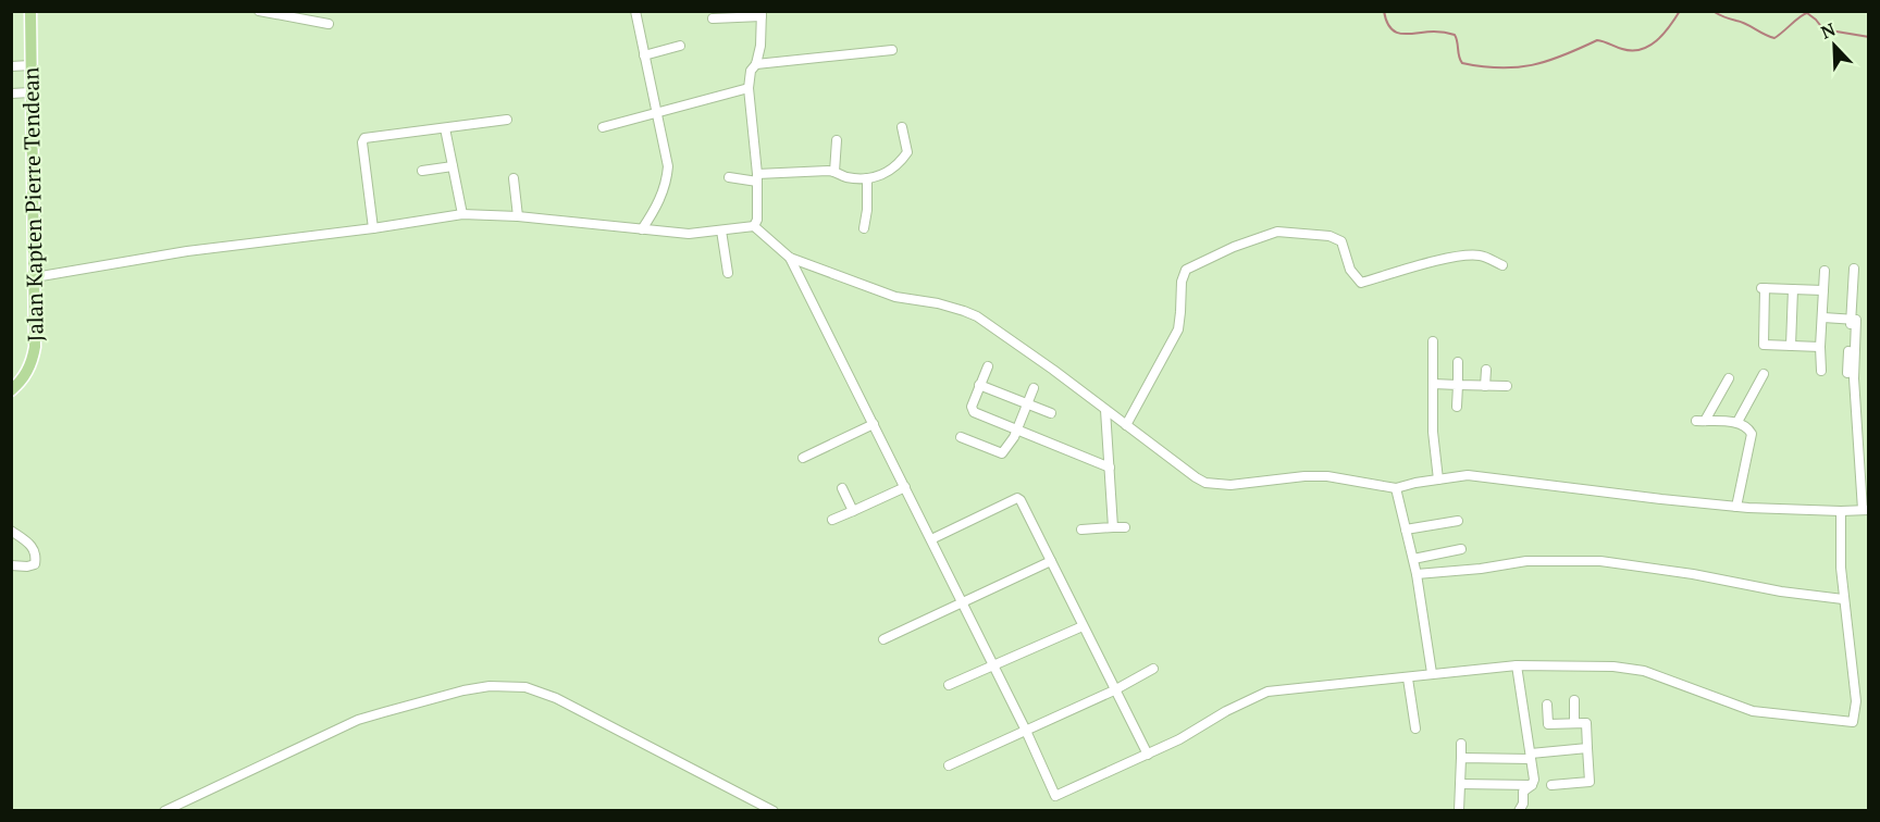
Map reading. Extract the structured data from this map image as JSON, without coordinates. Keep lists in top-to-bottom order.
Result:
{
  "streets": {
    "main road": ["Jalan Kapten Pierre Tendean"]
  },
  "north": "top left"
}
